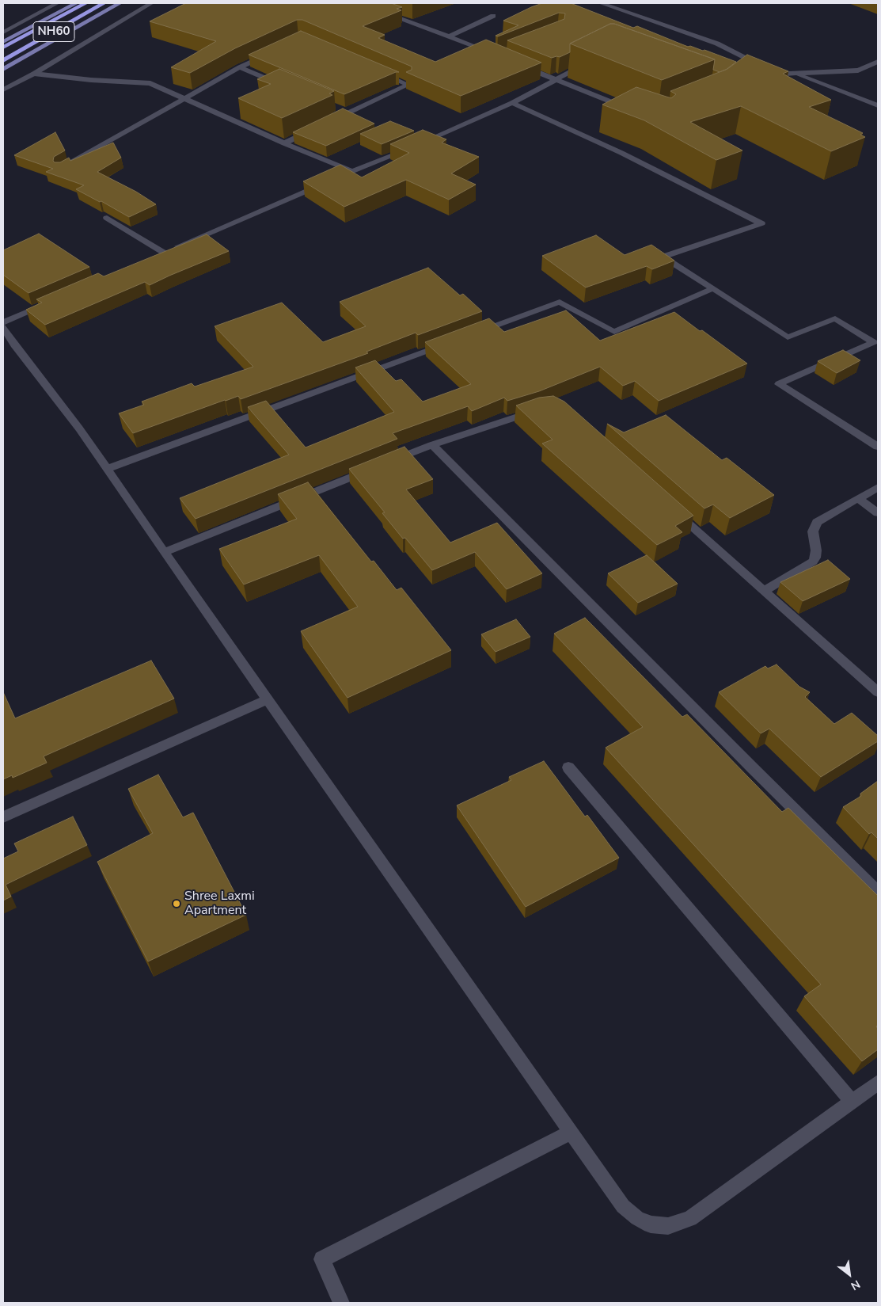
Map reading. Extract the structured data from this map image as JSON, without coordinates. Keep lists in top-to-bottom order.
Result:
{
  "streets": {
    "highway": ["NH60"]
  },
  "places": ["Shree Laxmi Apartment"],
  "north": "bottom right"
}
